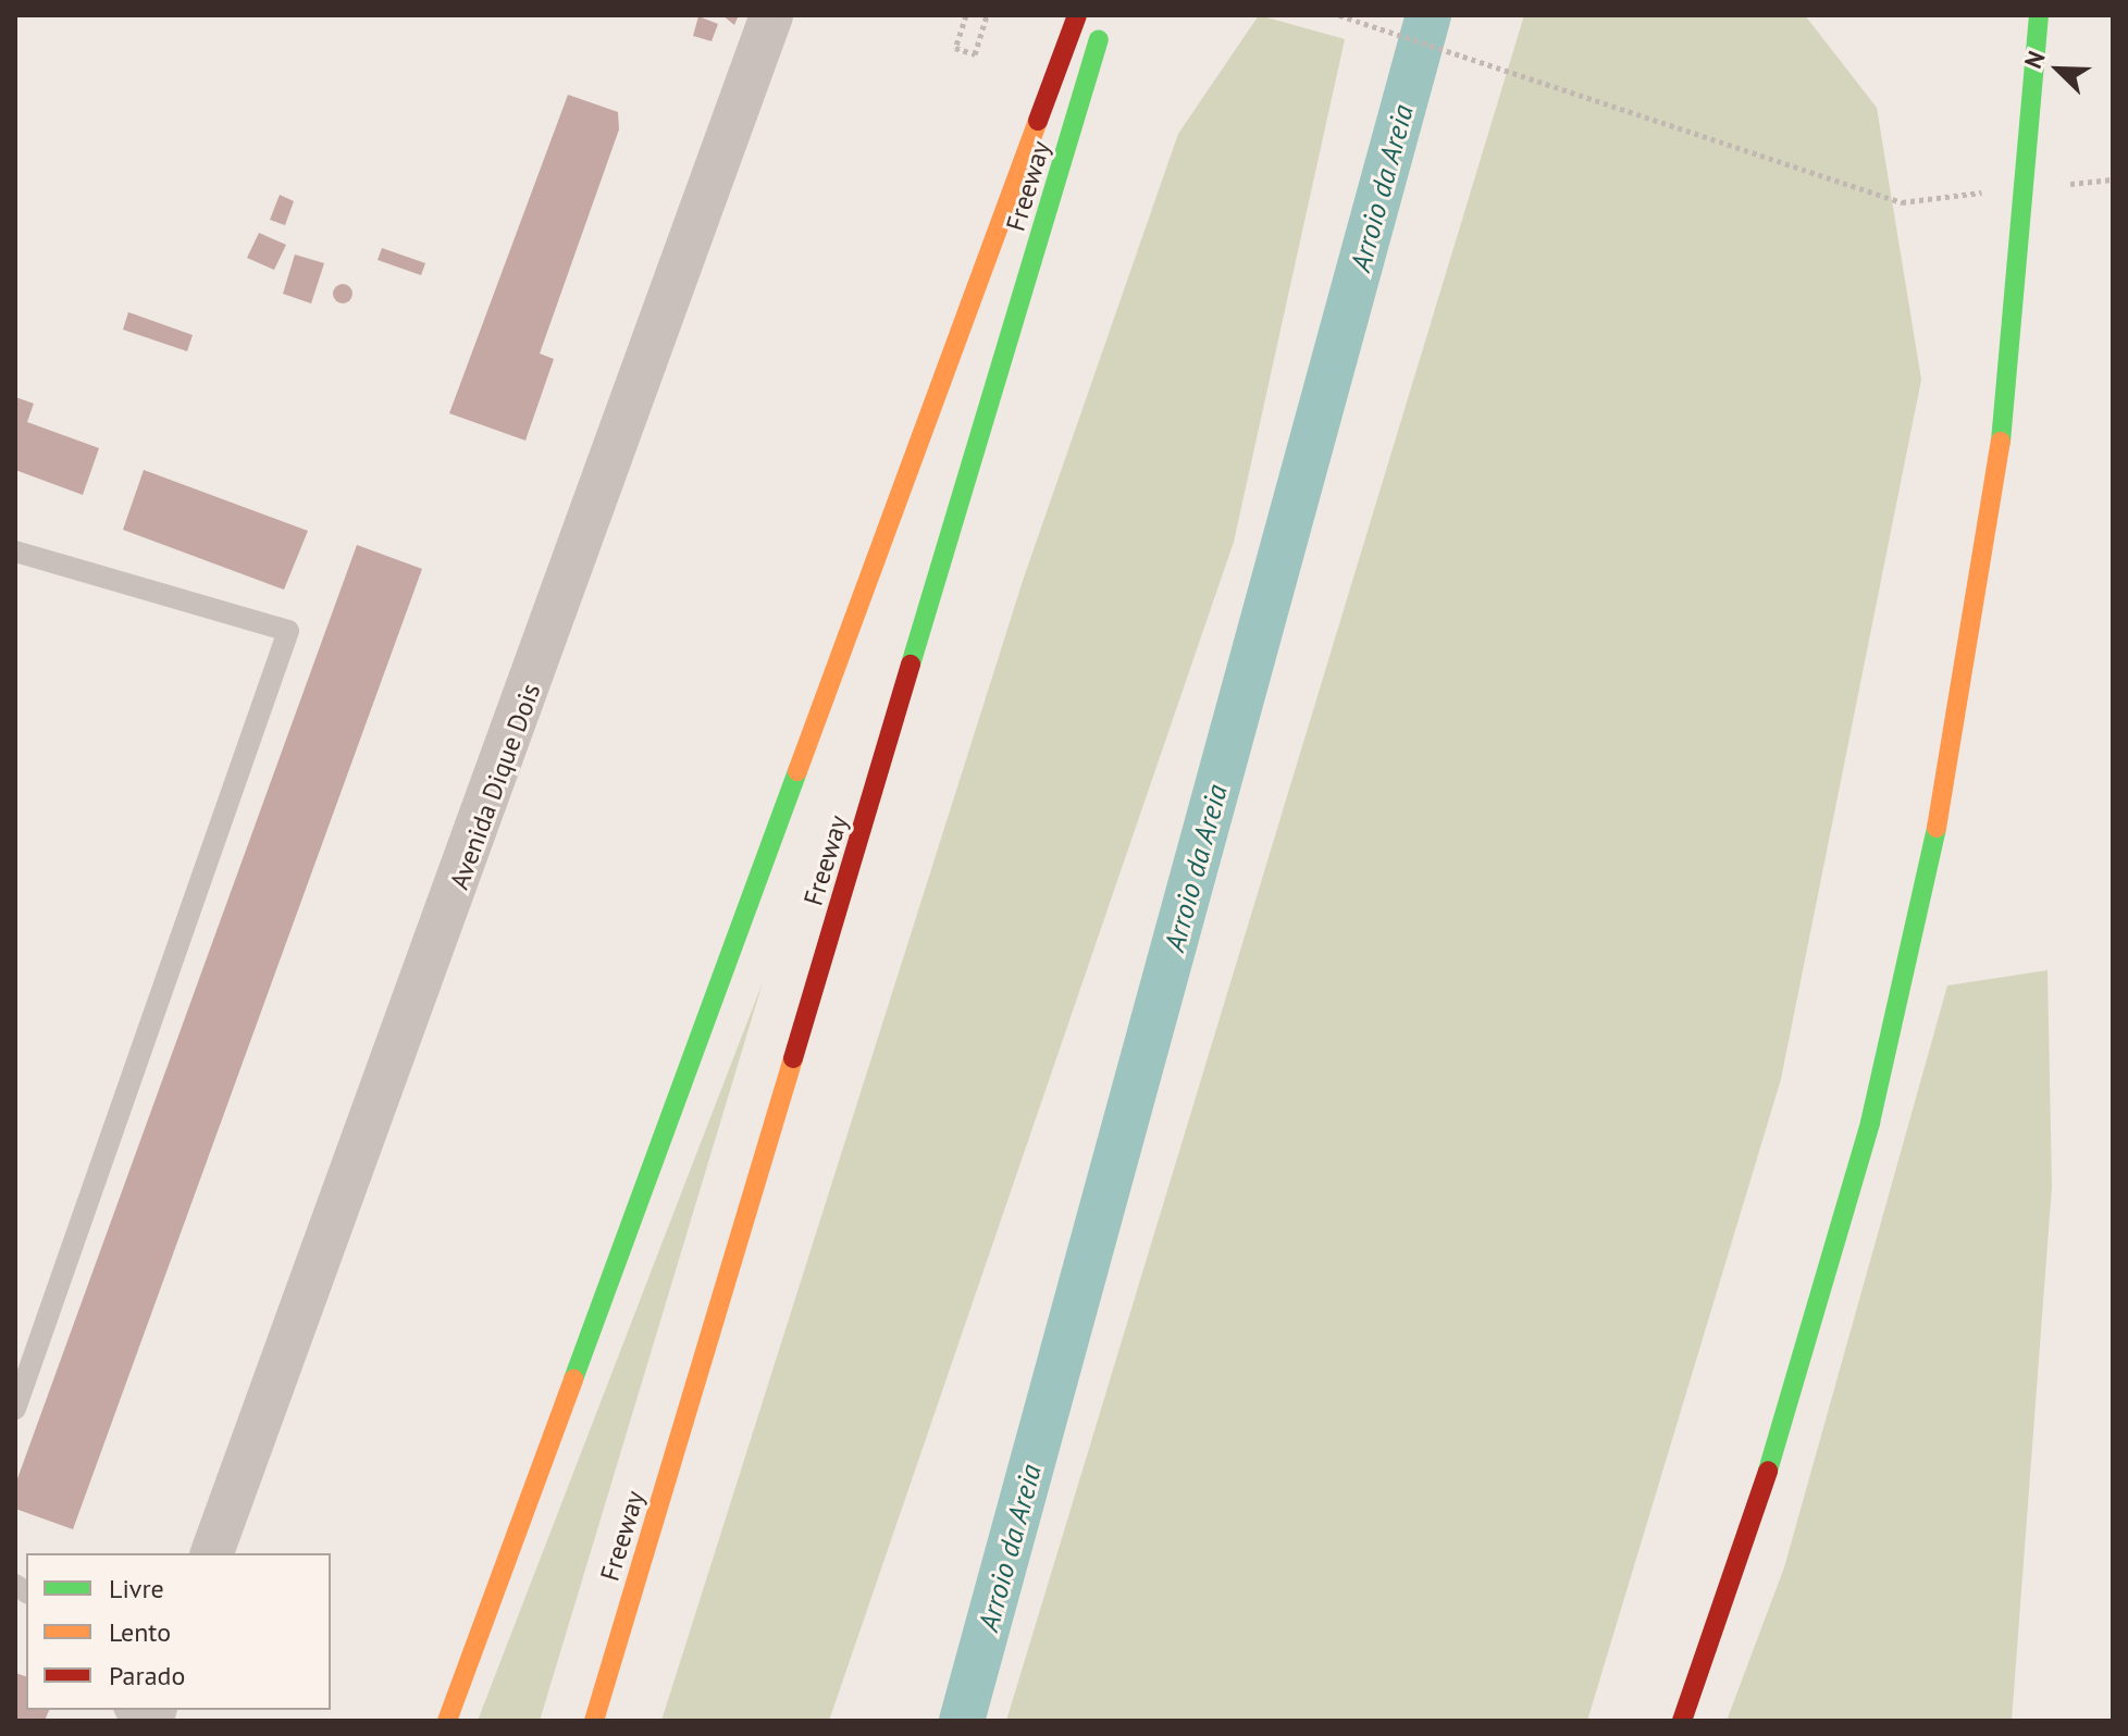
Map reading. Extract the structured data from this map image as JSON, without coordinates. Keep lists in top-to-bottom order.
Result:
{
  "streets": {
    "highway": ["Freeway"],
    "street": ["Avenida Dique Dois"]
  },
  "water": ["Arroio da Areia"],
  "legend": ["Livre", "Lento", "Parado"],
  "north": "top left"
}
